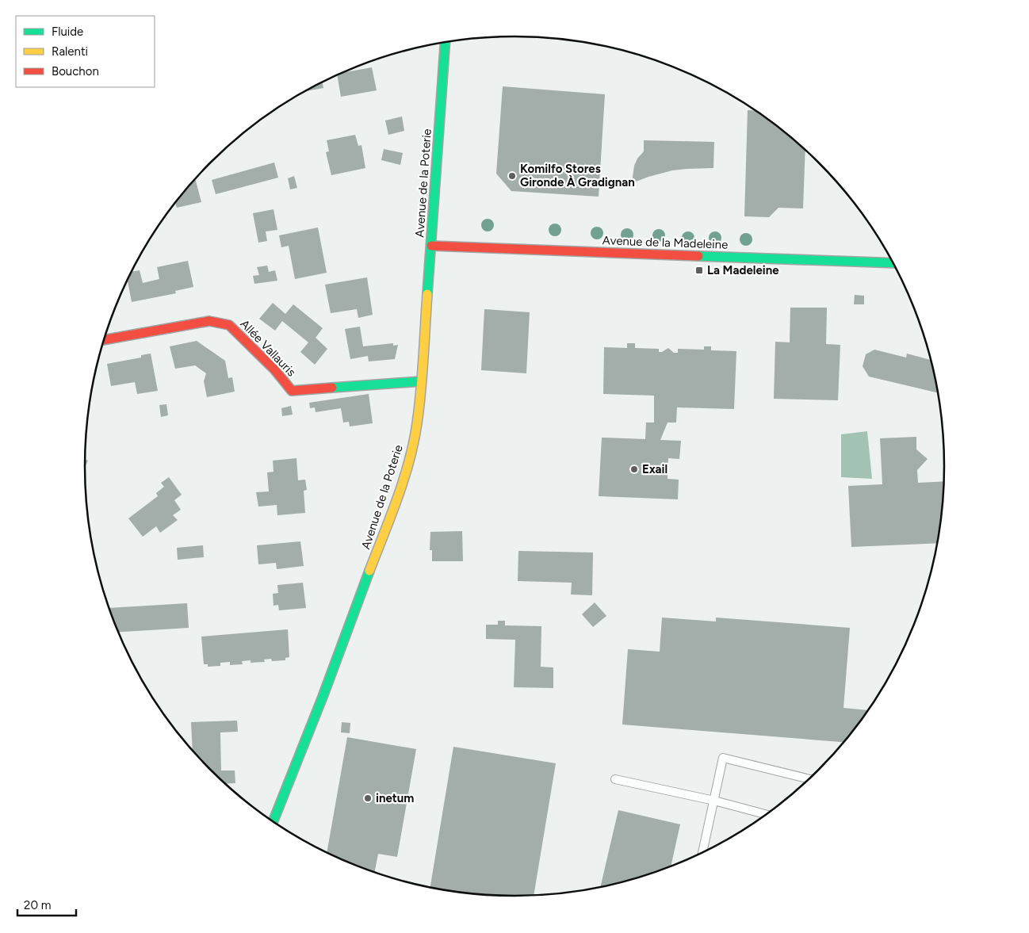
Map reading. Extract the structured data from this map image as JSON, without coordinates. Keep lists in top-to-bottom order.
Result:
{
  "streets": {
    "street": ["Avenue de la Poterie", "Avenue de la Madeleine", "Allée Vallauris"]
  },
  "crossings": [
    ["Avenue de la Poterie", "Avenue de la Madeleine"],
    ["Avenue de la Poterie", "Allée Vallauris"]
  ],
  "places": {
    "other": ["Komilfo Stores Gironde À Gradignan", "Exail", "inetum"],
    "transit": ["La Madeleine"]
  },
  "legend": ["Fluide", "Ralenti", "Bouchon"],
  "scale_bar": "20 m"
}
